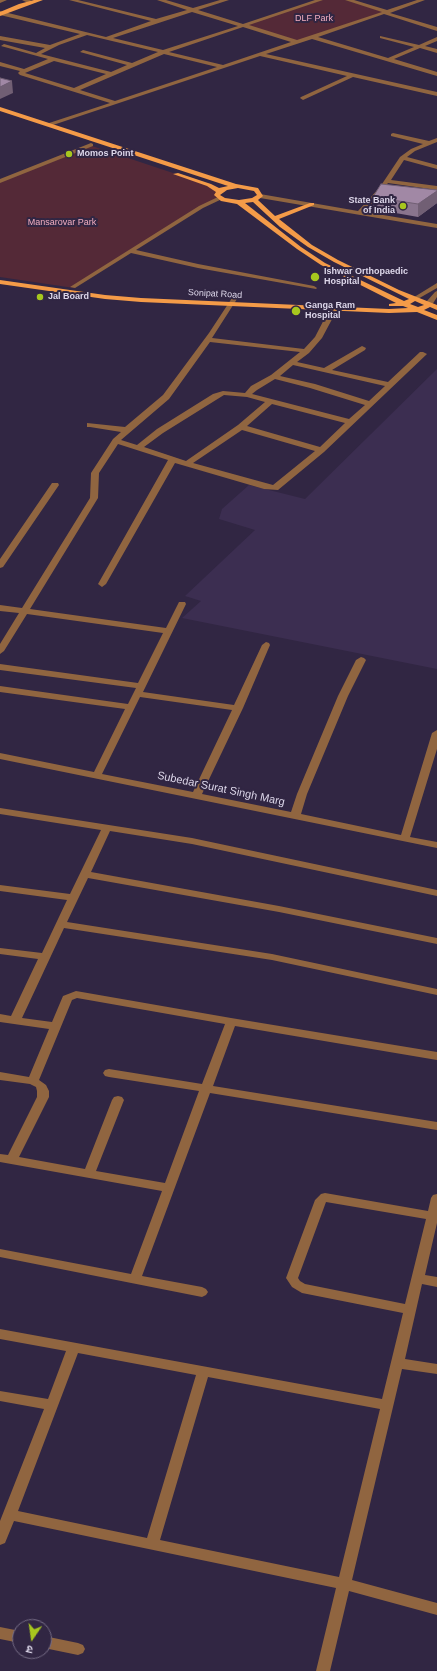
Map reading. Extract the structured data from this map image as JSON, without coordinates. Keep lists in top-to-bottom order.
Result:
{
  "streets": {
    "main road": ["Sonipat Road"],
    "street": ["Subedar Surat Singh Marg"]
  },
  "parks": ["DLF Park", "Mansarovar Park"],
  "places": [
    "Momos Point",
    "State Bank of India",
    "Ishwar Orthopaedic Hospital",
    "Jal Board",
    "Ganga Ram Hospital"
  ],
  "north": "bottom"
}
